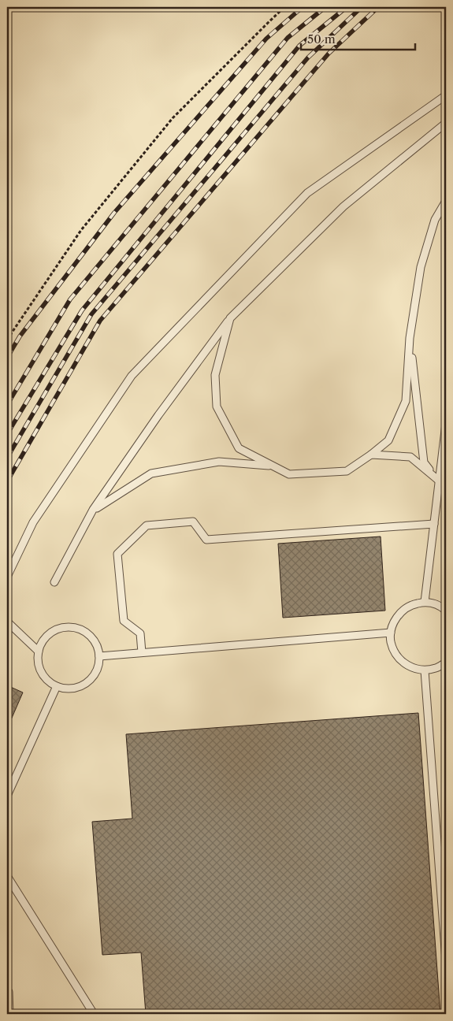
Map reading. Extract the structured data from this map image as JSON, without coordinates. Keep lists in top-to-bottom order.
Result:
{
  "scale_bar": "50 m"
}
